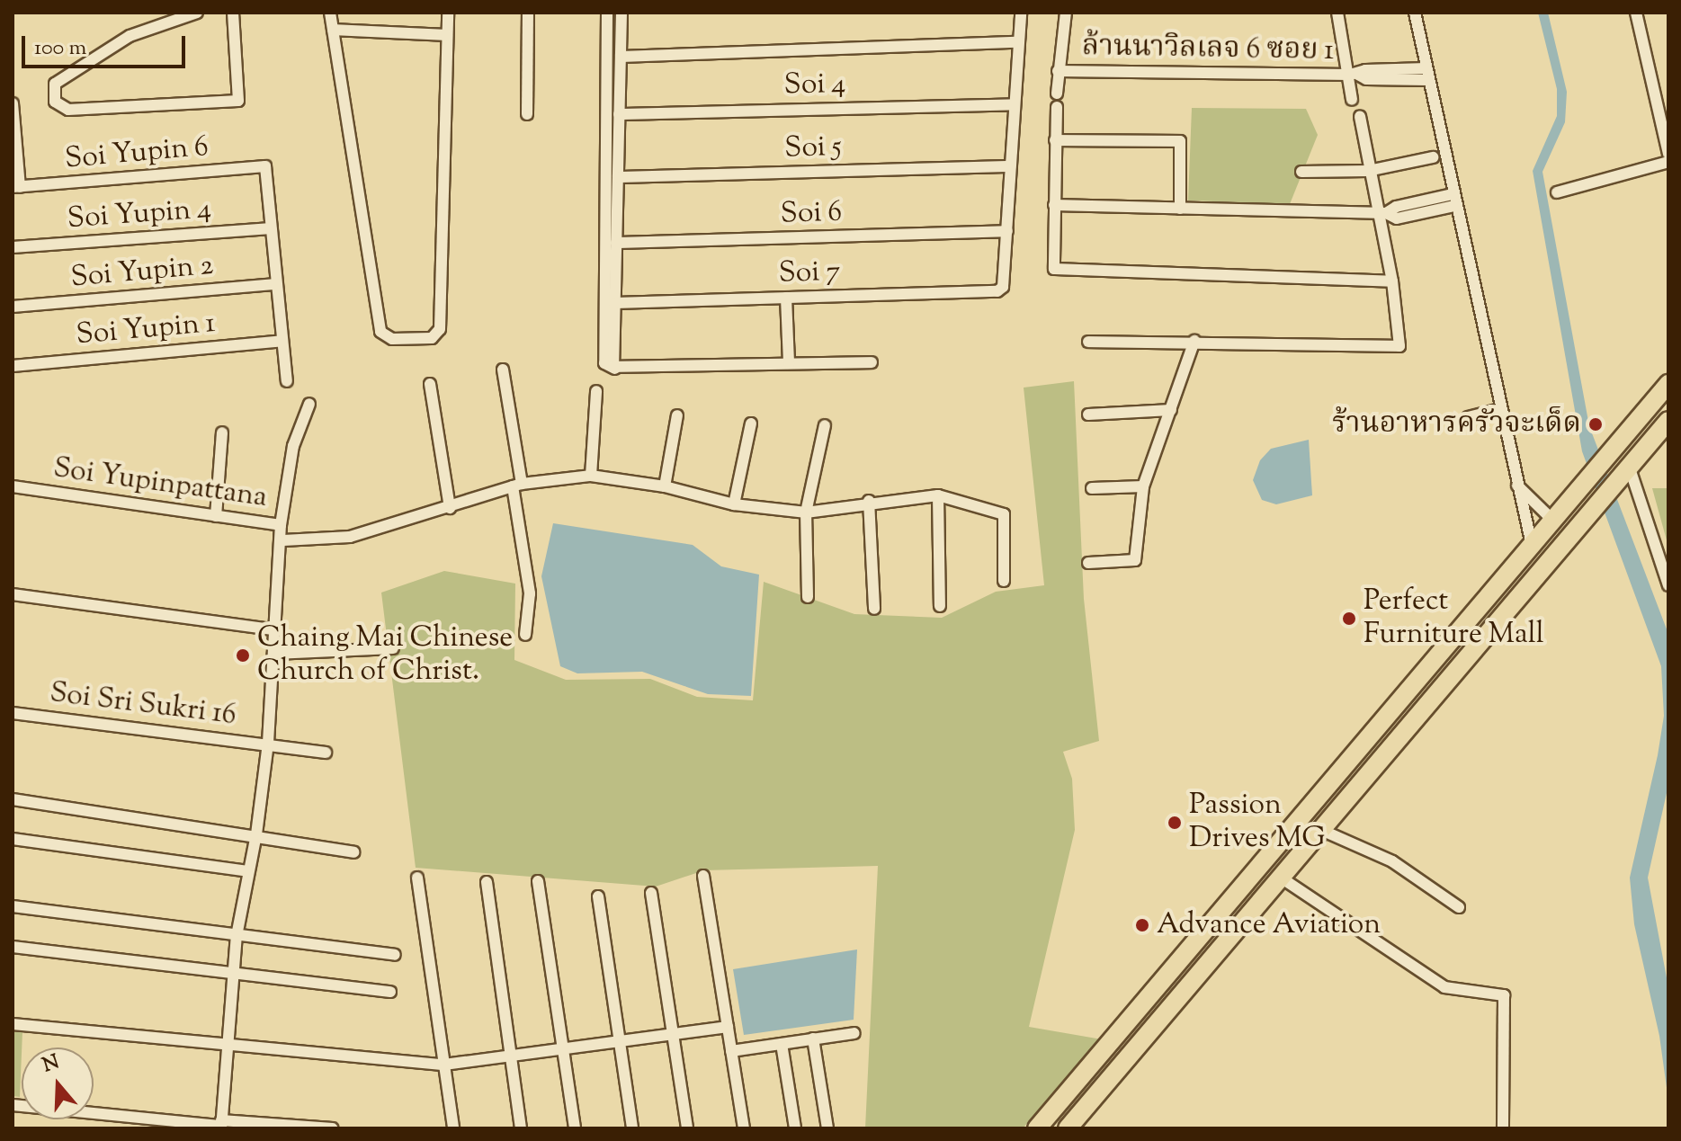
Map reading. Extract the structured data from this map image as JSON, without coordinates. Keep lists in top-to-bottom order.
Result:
{
  "streets": {
    "street": [
      "ล้านนาวิลเลจ 6 ซอย 1",
      "Soi 4",
      "Soi 5",
      "Soi Yupin 6",
      "Soi 6",
      "Soi Yupin 4",
      "Soi Yupin 2",
      "Soi 7",
      "Soi Yupin 1",
      "Soi Yupinpattana",
      "Soi Sri Sukri 16"
    ]
  },
  "crossings": [
    ["Soi Yupin 6", "Soi Yupin 4"],
    ["Soi 6", "Soi 7"],
    ["Soi Yupinpattana", "Soi Sri Sukri 16"]
  ],
  "places": [
    "ร้านอาหารครัวจะเด็ด",
    "Perfect Furniture Mall",
    "Chaing Mai Chinese Church of Christ.",
    "Passion Drives MG",
    "Advance Aviation"
  ],
  "scale_bar": "100 m",
  "north": "top"
}
